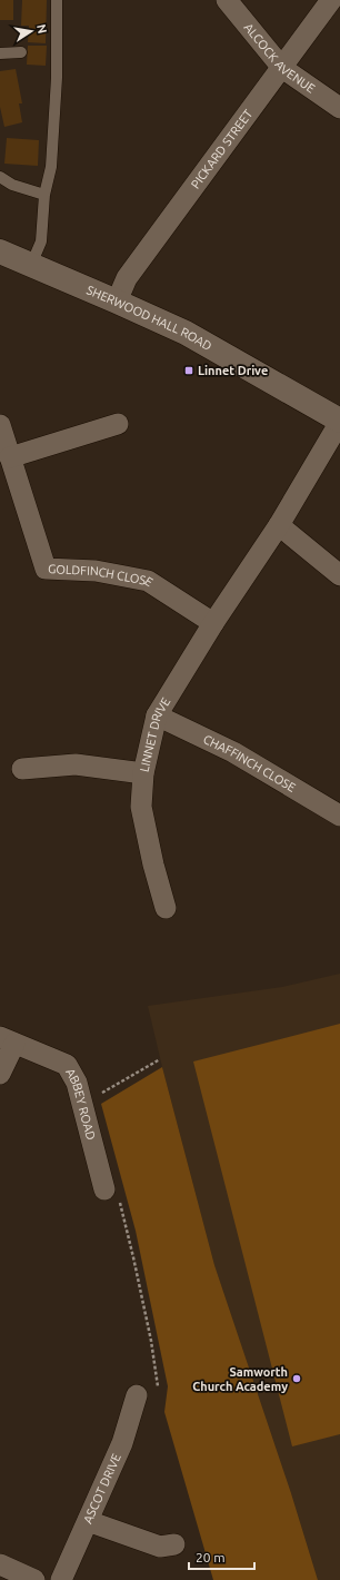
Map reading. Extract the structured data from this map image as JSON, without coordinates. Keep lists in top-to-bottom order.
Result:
{
  "streets": {
    "main road": ["SHERWOOD HALL ROAD"],
    "street": [
      "ALCOCK AVENUE",
      "PICKARD STREET",
      "GOLDFINCH CLOSE",
      "LINNET DRIVE",
      "CHAFFINCH CLOSE",
      "ABBEY ROAD",
      "ASCOT DRIVE"
    ]
  },
  "crossings": [
    ["ALCOCK AVENUE", "PICKARD STREET"],
    ["PICKARD STREET", "SHERWOOD HALL ROAD"],
    ["SHERWOOD HALL ROAD", "LINNET DRIVE"],
    ["GOLDFINCH CLOSE", "LINNET DRIVE"],
    ["LINNET DRIVE", "CHAFFINCH CLOSE"]
  ],
  "places": {
    "transit": ["Linnet Drive"],
    "other": ["Samworth Church Academy"]
  },
  "scale_bar": "20 m",
  "north": "right"
}
